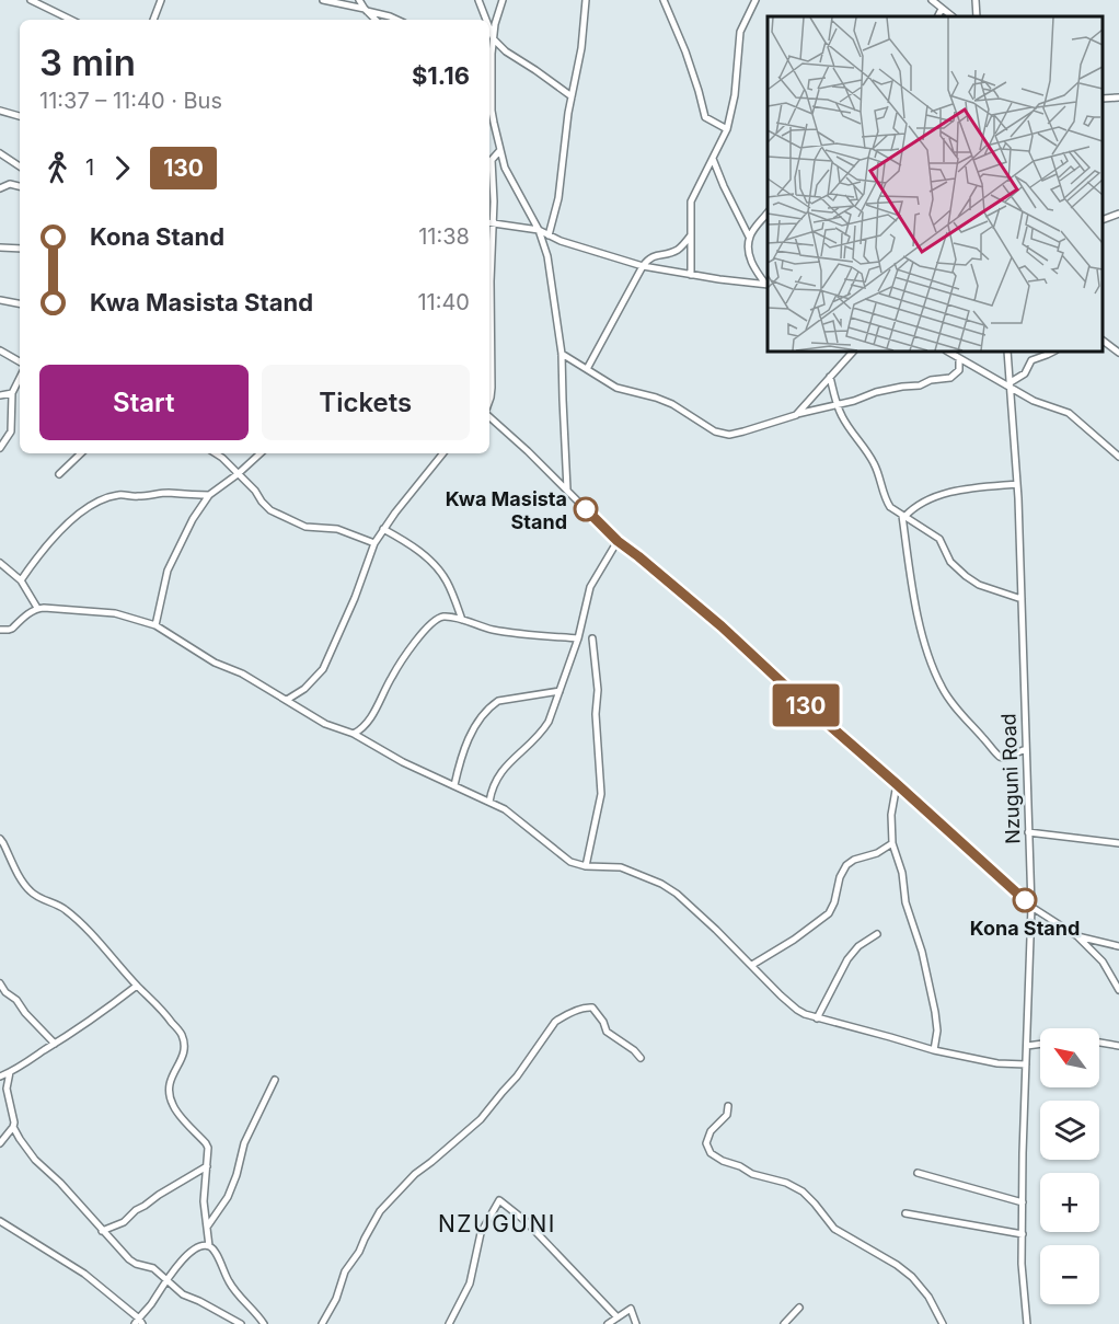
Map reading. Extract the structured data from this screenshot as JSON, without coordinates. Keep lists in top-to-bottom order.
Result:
{
  "streets": {
    "street": ["Nzuguni Road"]
  },
  "districts": ["NZUGUNI"],
  "places": ["Kwa Masista Stand", "Kona Stand"],
  "lines": ["bus line 130"],
  "north": "top left",
  "page": {
    "on_map": "130",
    "heading": ["3 min", "11:37 – 11:40 · Bus", "$1.16"],
    "legs": ["1", "130"],
    "list": [
      {
        "name": "Kona Stand",
        "value": "11:38"
      },
      {
        "name": "Kwa Masista Stand",
        "value": "11:40"
      }
    ],
    "buttons": ["Start", "Tickets"],
    "map_buttons": ["+", "−"]
  }
}
